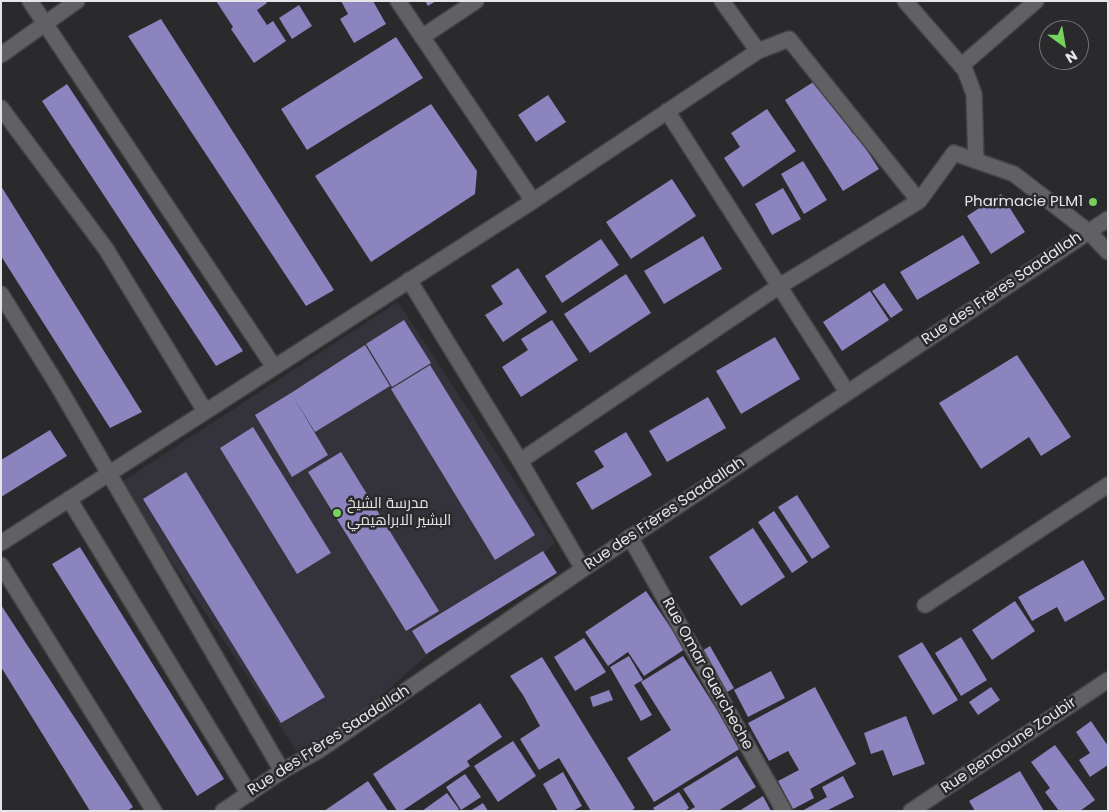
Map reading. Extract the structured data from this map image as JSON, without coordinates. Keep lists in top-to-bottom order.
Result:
{
  "streets": {
    "street": ["Rue des Frères Saadallah", "Rue Omar Guercheche", "Rue Benaoune Zoubir"]
  },
  "crossings": [
    ["Rue des Frères Saadallah", "Rue Omar Guercheche"]
  ],
  "places": ["Pharmacie PLM1", "مدرسة الشيخ البشير الابراهيمي"],
  "north": "bottom right"
}
